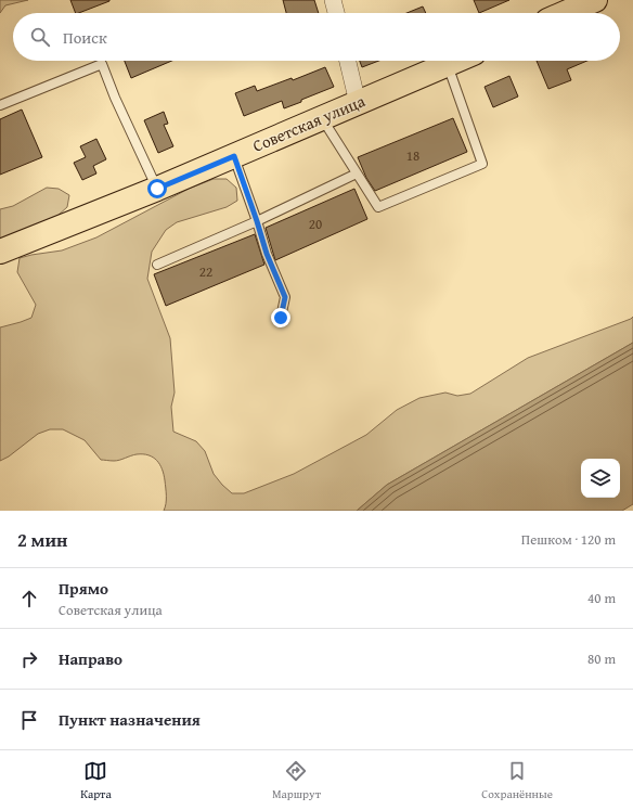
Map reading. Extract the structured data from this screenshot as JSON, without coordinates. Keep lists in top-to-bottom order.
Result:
{
  "streets": {
    "main road": ["Советская улица"]
  },
  "house_numbers": ["18", "20", "22"],
  "page": {
    "search": "Поиск",
    "heading": ["2 мин", "Пешком · 120 m"],
    "list": [
      ["Прямо", "Советская улица", "40 m"],
      ["Направо", "80 m"],
      "Пункт назначения"
    ],
    "nav": ["Карта", "Маршрут", "Сохранённые"]
  }
}
